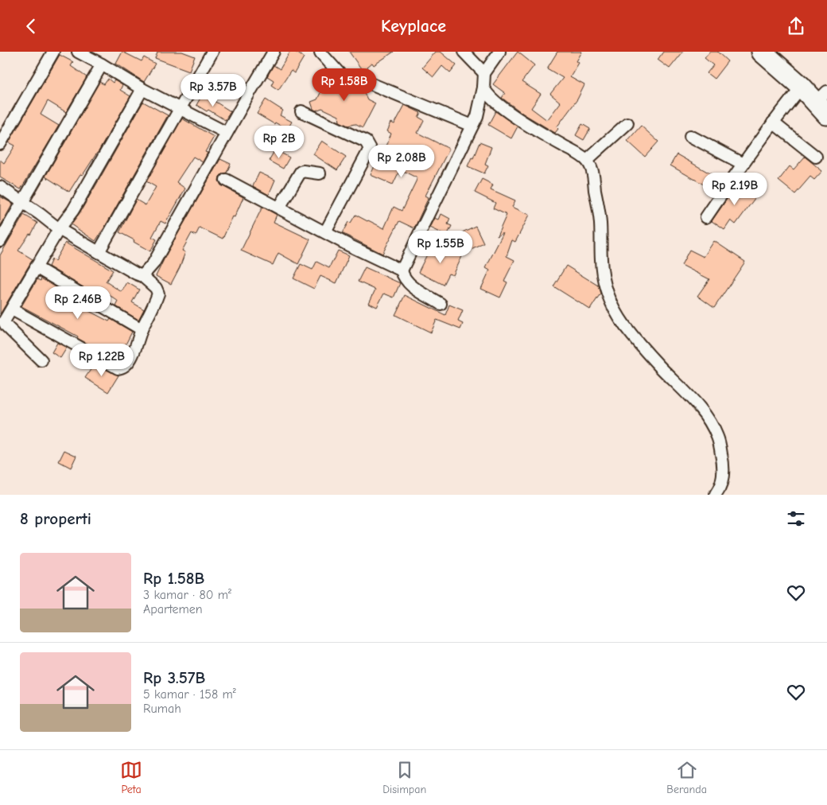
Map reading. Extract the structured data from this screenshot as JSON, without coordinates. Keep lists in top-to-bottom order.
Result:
{
  "page": {
    "header": "Keyplace",
    "price": [
      "Rp 1.58B",
      "Rp 3.57B",
      "Rp 2B",
      "Rp 2.08B",
      "Rp 2.19B",
      "Rp 1.55B",
      "Rp 2.46B",
      "Rp 1.22B"
    ],
    "heading": "8 properti",
    "list": [
      {
        "name": "Rp 1.58B",
        "note": "3 kamar · 80 m² · Apartemen"
      },
      {
        "name": "Rp 3.57B",
        "note": "5 kamar · 158 m² · Rumah"
      }
    ],
    "tabs": ["Peta", "Disimpan", "Beranda"]
  }
}
